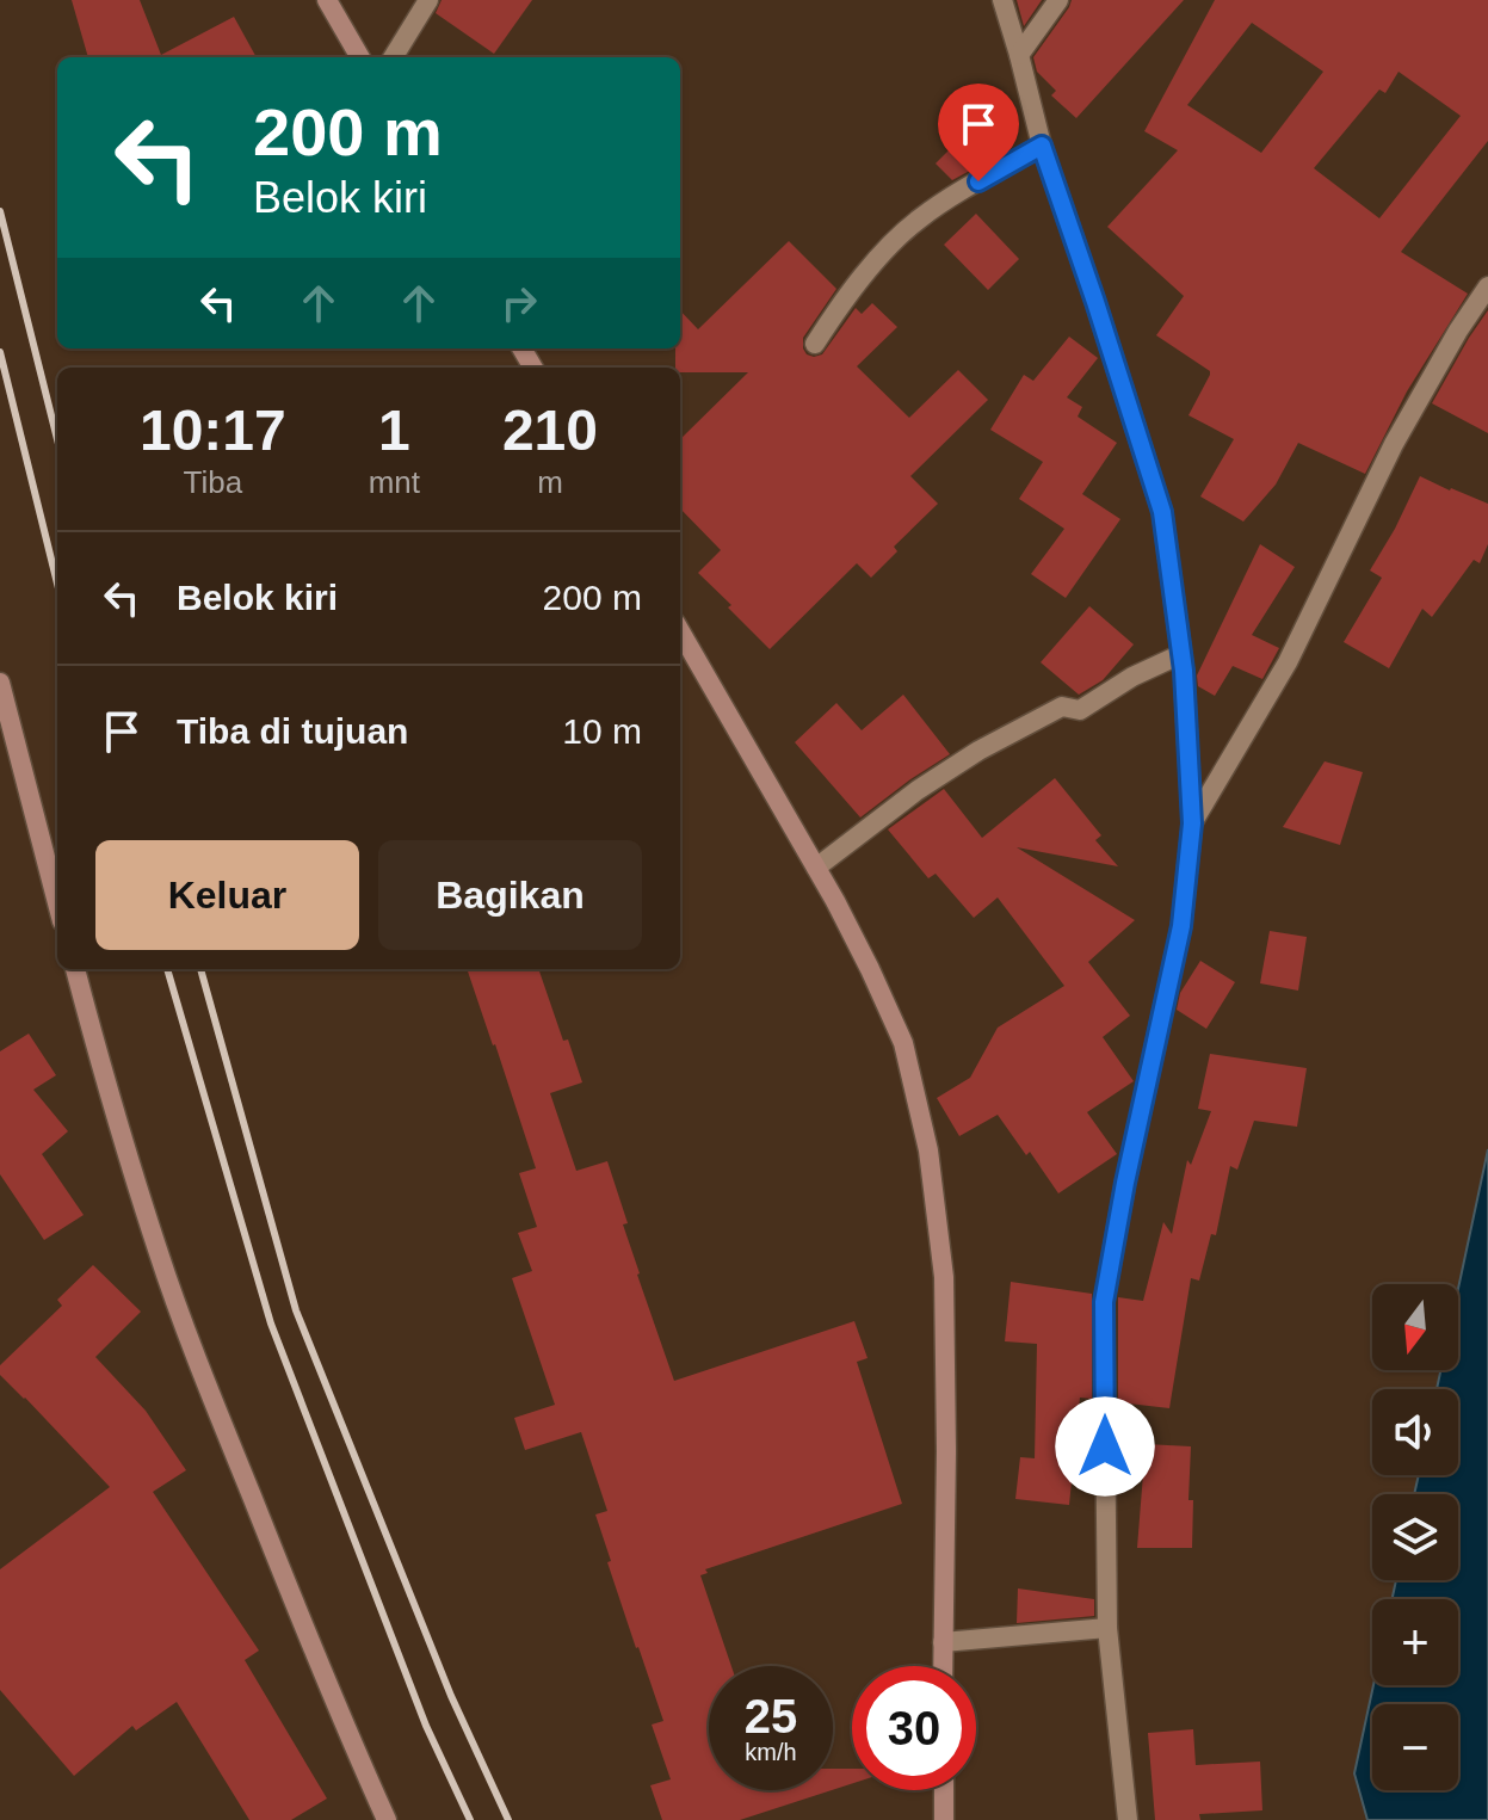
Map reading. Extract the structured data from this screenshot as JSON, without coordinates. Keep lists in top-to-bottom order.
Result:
{
  "north": "bottom",
  "page": {
    "turn": ["200 m", "Belok kiri"],
    "eta": [
      "10:17",
      "Tiba",
      "1",
      "mnt",
      "210",
      "m"
    ],
    "list": [
      {
        "name": "Belok kiri",
        "value": "200 m"
      },
      {
        "name": "Tiba di tujuan",
        "value": "10 m"
      }
    ],
    "buttons": ["Keluar", "Bagikan"],
    "map_buttons": ["+", "−"],
    "speed": "25 km/h",
    "limit": "30"
  }
}
